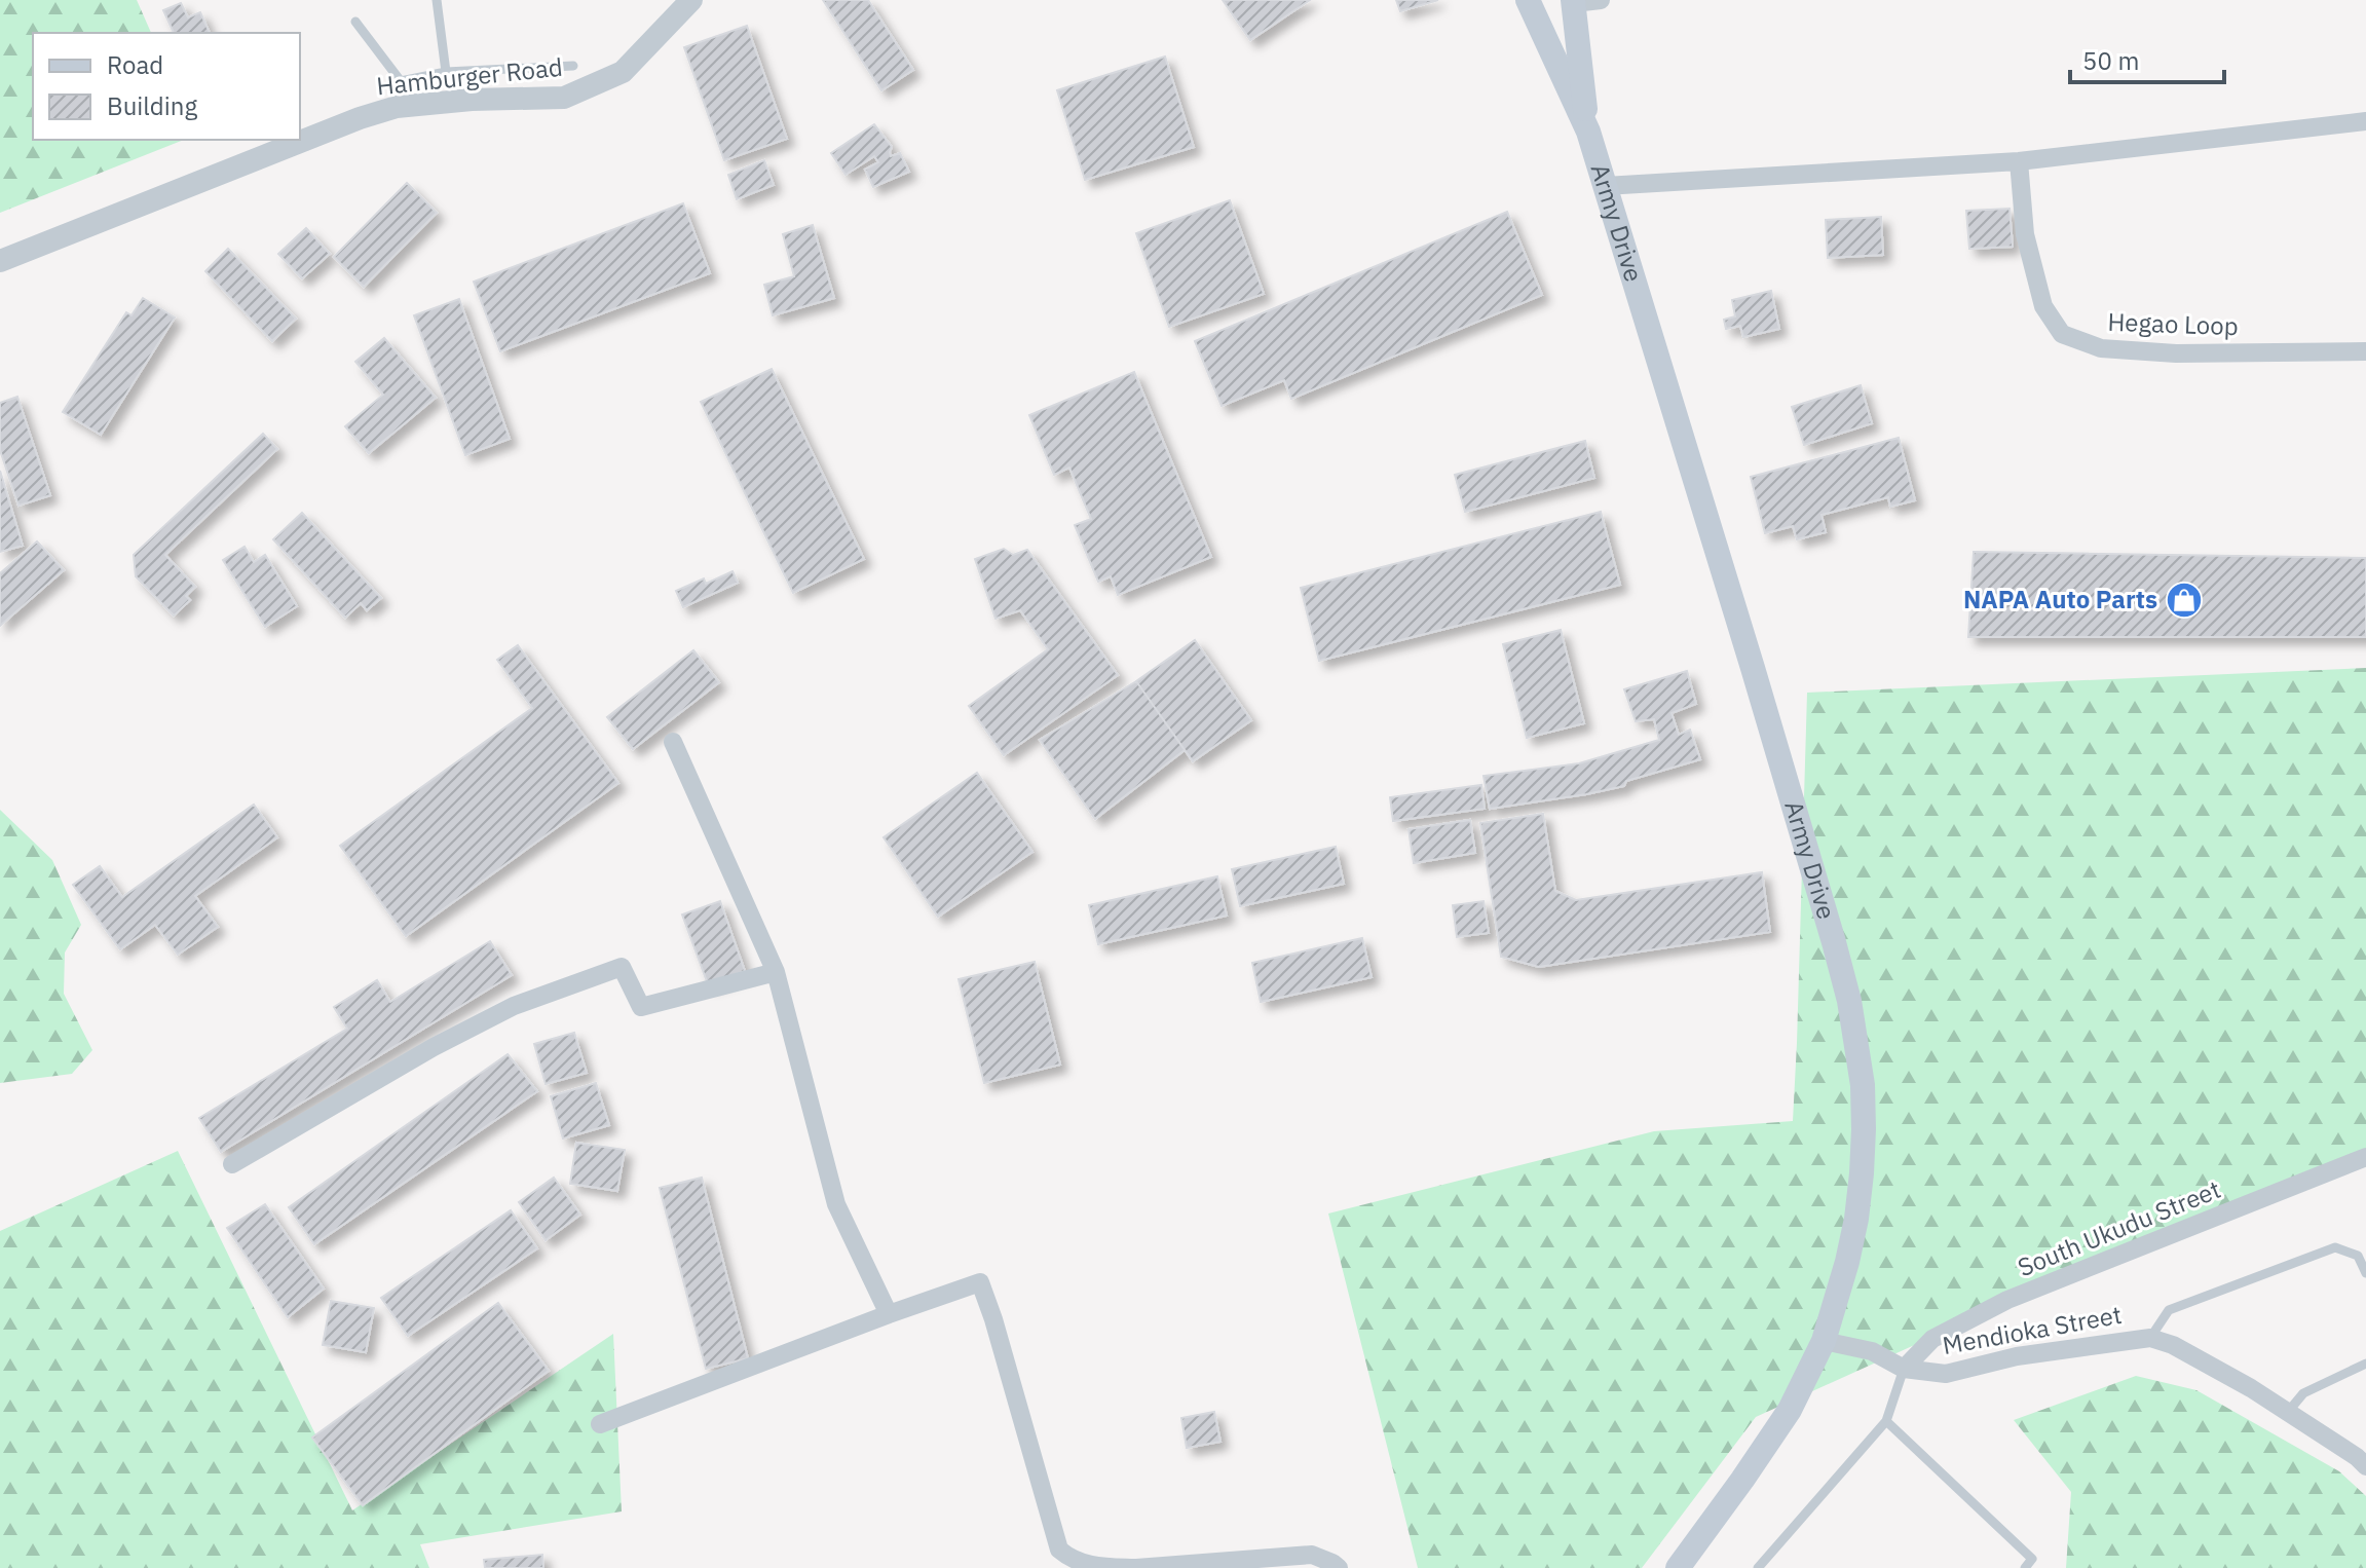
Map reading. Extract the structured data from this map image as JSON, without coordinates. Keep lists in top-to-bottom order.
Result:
{
  "streets": {
    "main road": ["Army Drive"],
    "street": [
      "Hamburger Road",
      "Hegao Loop",
      "South Ukudu Street",
      "Mendioka Street"
    ]
  },
  "crossings": [
    ["Army Drive", "Mendioka Street"],
    ["South Ukudu Street", "Mendioka Street"]
  ],
  "places": {
    "shop": ["NAPA Auto Parts"]
  },
  "legend": ["Road", "Building"],
  "scale_bar": "50 m"
}
